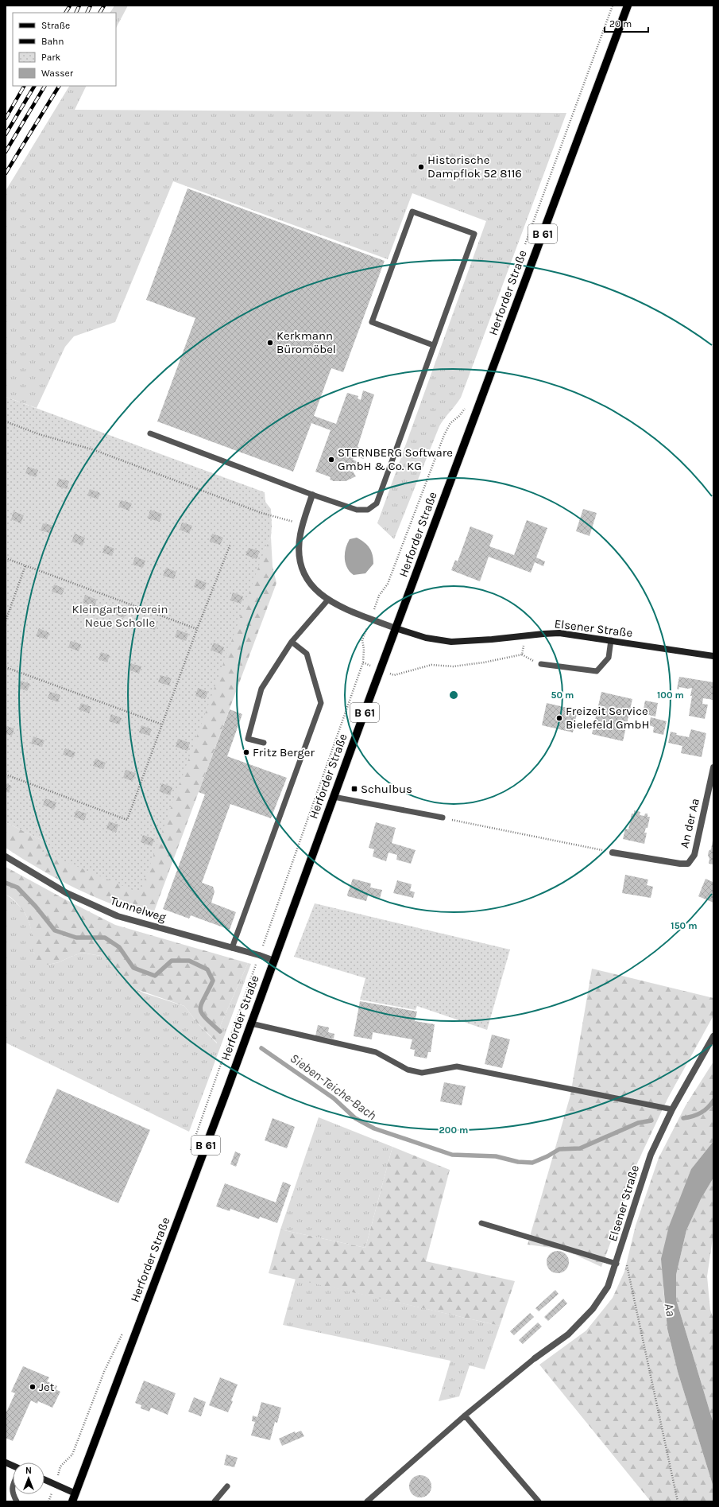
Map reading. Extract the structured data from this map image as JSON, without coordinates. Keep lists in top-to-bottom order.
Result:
{
  "streets": {
    "main road": ["B 61", "Herforder Straße", "Elsener Straße"],
    "street": ["An der Aa", "Tunnelweg"]
  },
  "crossings": [
    ["Herforder Straße", "Elsener Straße"],
    ["Herforder Straße", "Tunnelweg"]
  ],
  "water": ["Sieben-Teiche-Bach", "Aa"],
  "parks": ["Kleingartenverein Neue Scholle"],
  "places": {
    "other": [
      "Historische Dampflok 52 8116",
      "Kerkmann Büromöbel",
      "STERNBERG Software GmbH & Co. KG",
      "Freizeit Service Bielefeld GmbH",
      "Fritz Berger",
      "Jet"
    ],
    "transit": ["Schulbus"]
  },
  "legend": [
    "Straße",
    "Bahn",
    "Park",
    "Wasser"
  ],
  "scale_bar": "20 m",
  "north": "top",
  "rings": [
    "50 m",
    "100 m",
    "150 m",
    "200 m"
  ]
}
